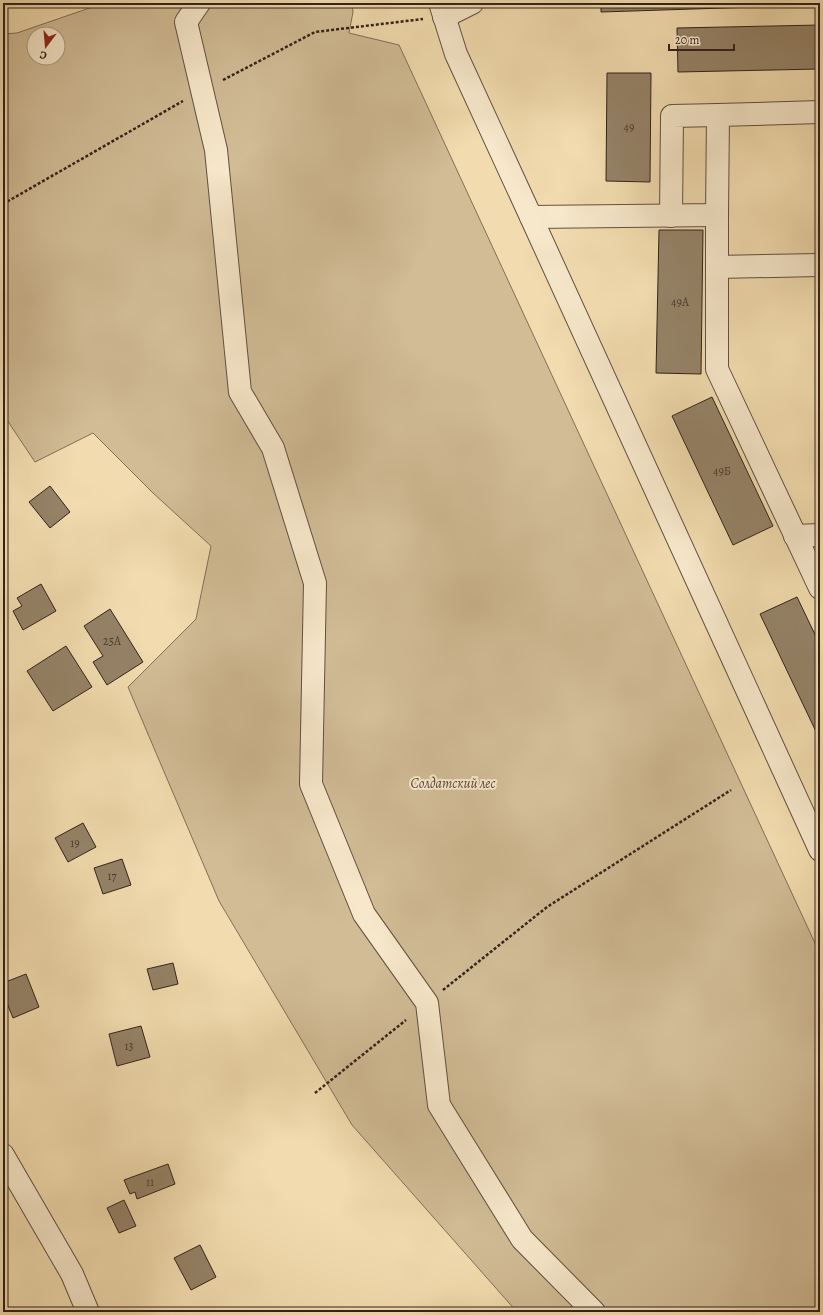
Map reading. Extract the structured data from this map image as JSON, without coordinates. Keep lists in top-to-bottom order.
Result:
{
  "parks": ["Солдатский лес"],
  "house_numbers": [
    "49",
    "49А",
    "49Б",
    "25А",
    "19",
    "17",
    "13",
    "11"
  ],
  "scale_bar": "20 m",
  "north": "bottom"
}
